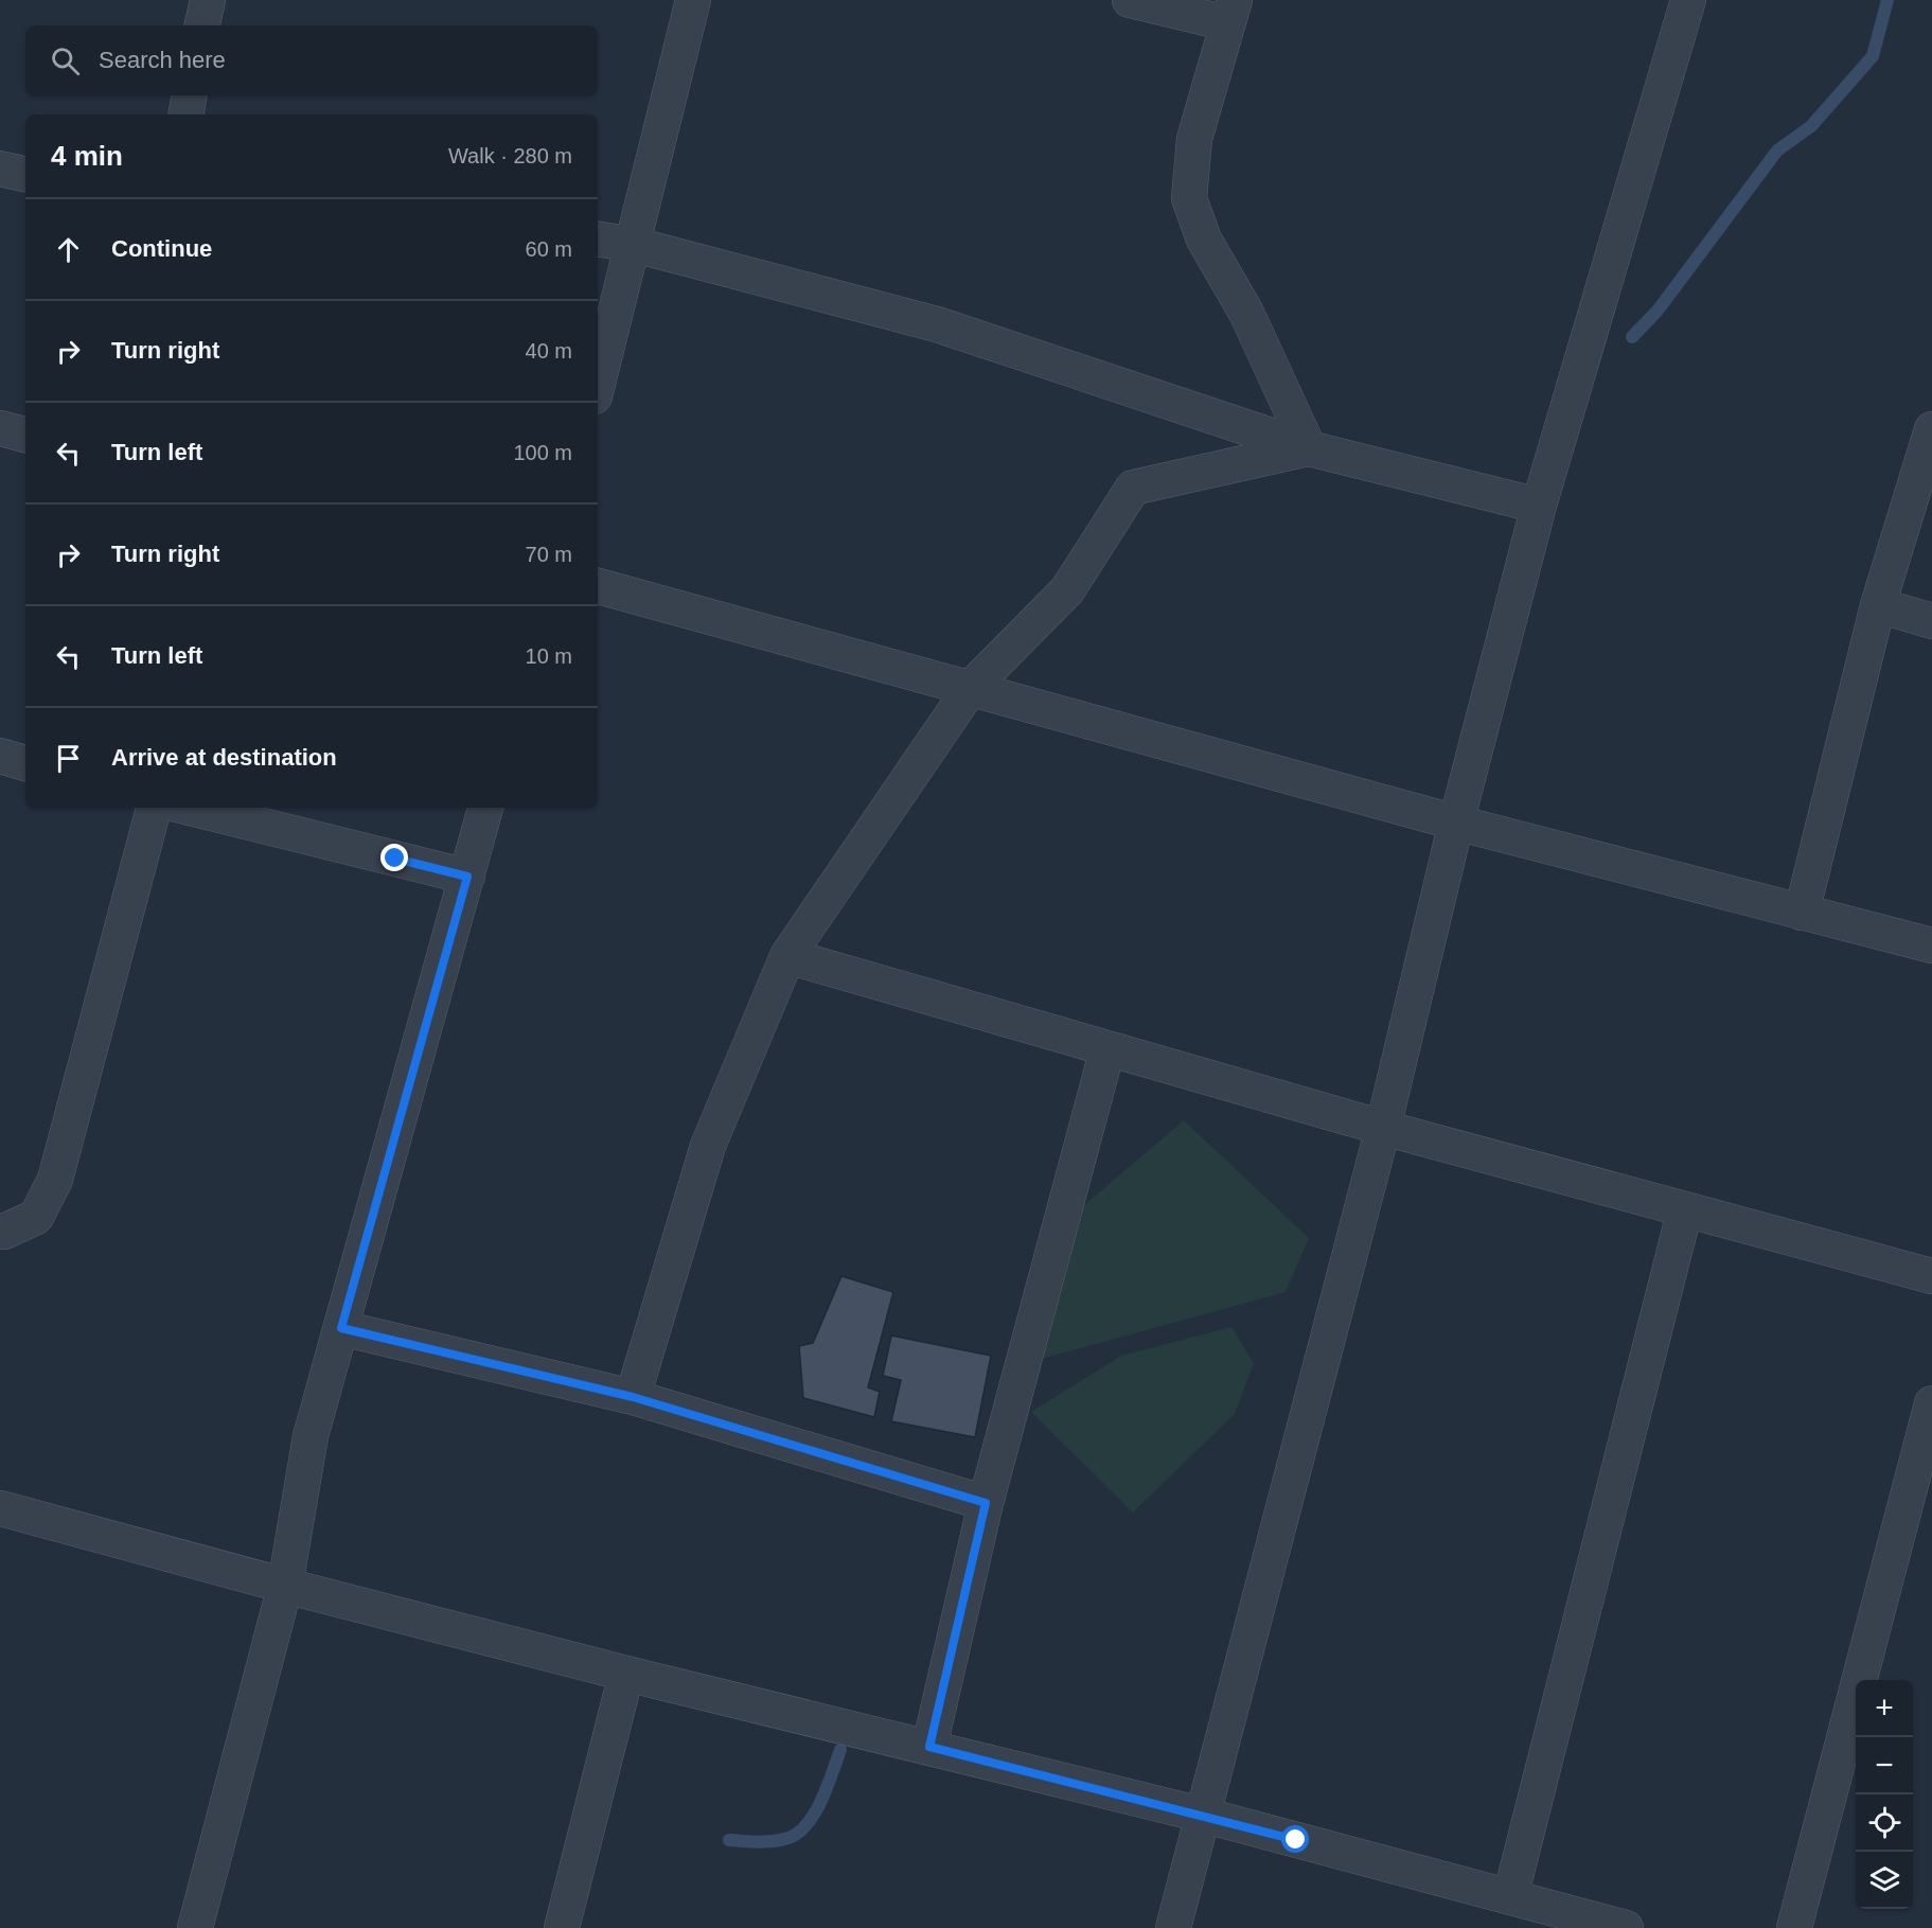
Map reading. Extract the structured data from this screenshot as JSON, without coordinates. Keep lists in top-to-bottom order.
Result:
{
  "page": {
    "search": "Search here",
    "heading": ["4 min", "Walk · 280 m"],
    "list": [
      ["Continue", "60 m"],
      ["Turn right", "40 m"],
      ["Turn left", "100 m"],
      ["Turn right", "70 m"],
      ["Turn left", "10 m"],
      "Arrive at destination"
    ],
    "map_buttons": ["+", "−"]
  }
}
